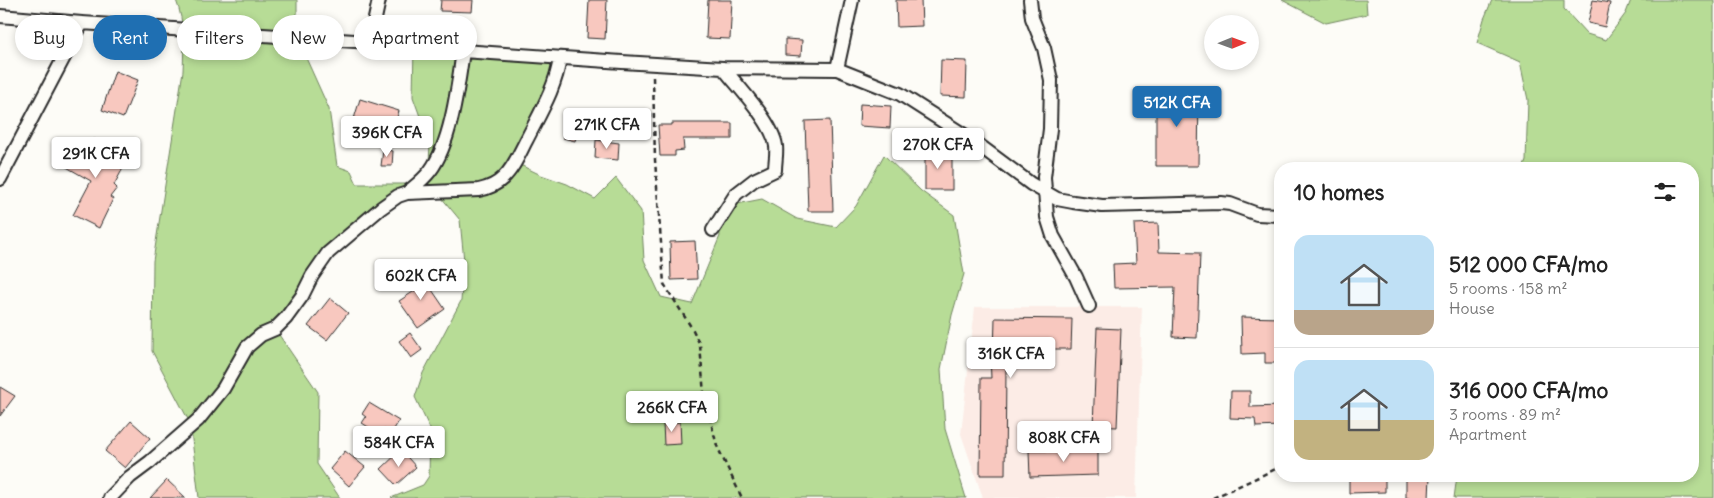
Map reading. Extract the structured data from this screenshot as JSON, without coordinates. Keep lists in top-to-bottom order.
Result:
{
  "north": "right",
  "page": {
    "chip": [
      "Buy",
      "Rent",
      "Filters",
      "New",
      "Apartment"
    ],
    "price": [
      "512K CFA",
      "271K CFA",
      "396K CFA",
      "270K CFA",
      "291K CFA",
      "602K CFA",
      "316K CFA",
      "266K CFA",
      "808K CFA",
      "584K CFA"
    ],
    "heading": "10 homes",
    "list": [
      {
        "name": "512 000 CFA/mo",
        "note": "5 rooms · 158 m² · House"
      },
      {
        "name": "316 000 CFA/mo",
        "note": "3 rooms · 89 m² · Apartment"
      }
    ]
  }
}
